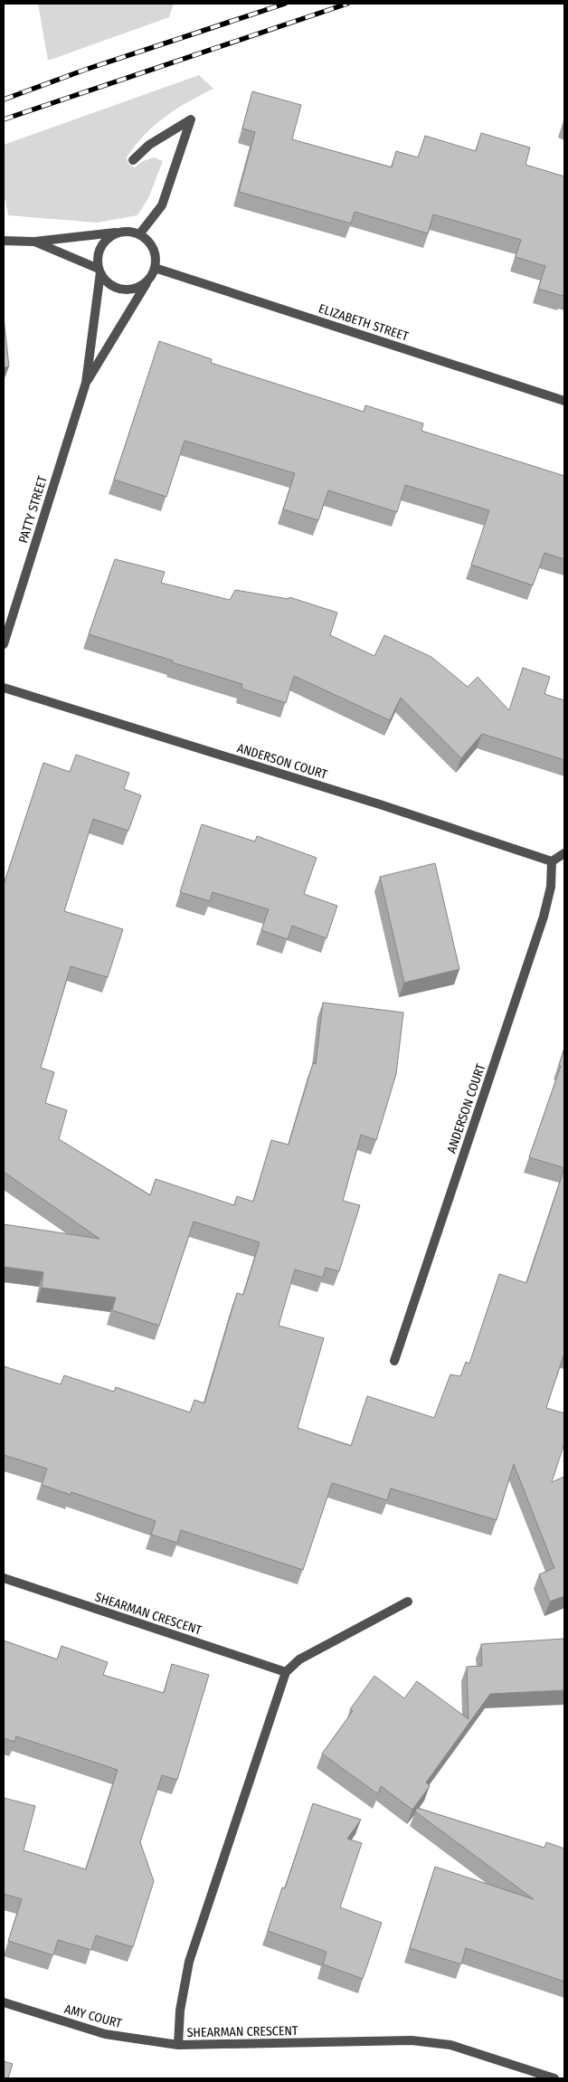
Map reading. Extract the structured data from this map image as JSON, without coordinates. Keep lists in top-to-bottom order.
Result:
{
  "streets": {
    "street": [
      "ELIZABETH STREET",
      "PATTY STREET",
      "ANDERSON COURT",
      "SHEARMAN CRESCENT",
      "AMY COURT"
    ]
  },
  "crossings": [
    ["ELIZABETH STREET", "PATTY STREET"],
    ["SHEARMAN CRESCENT", "AMY COURT"]
  ]
}
